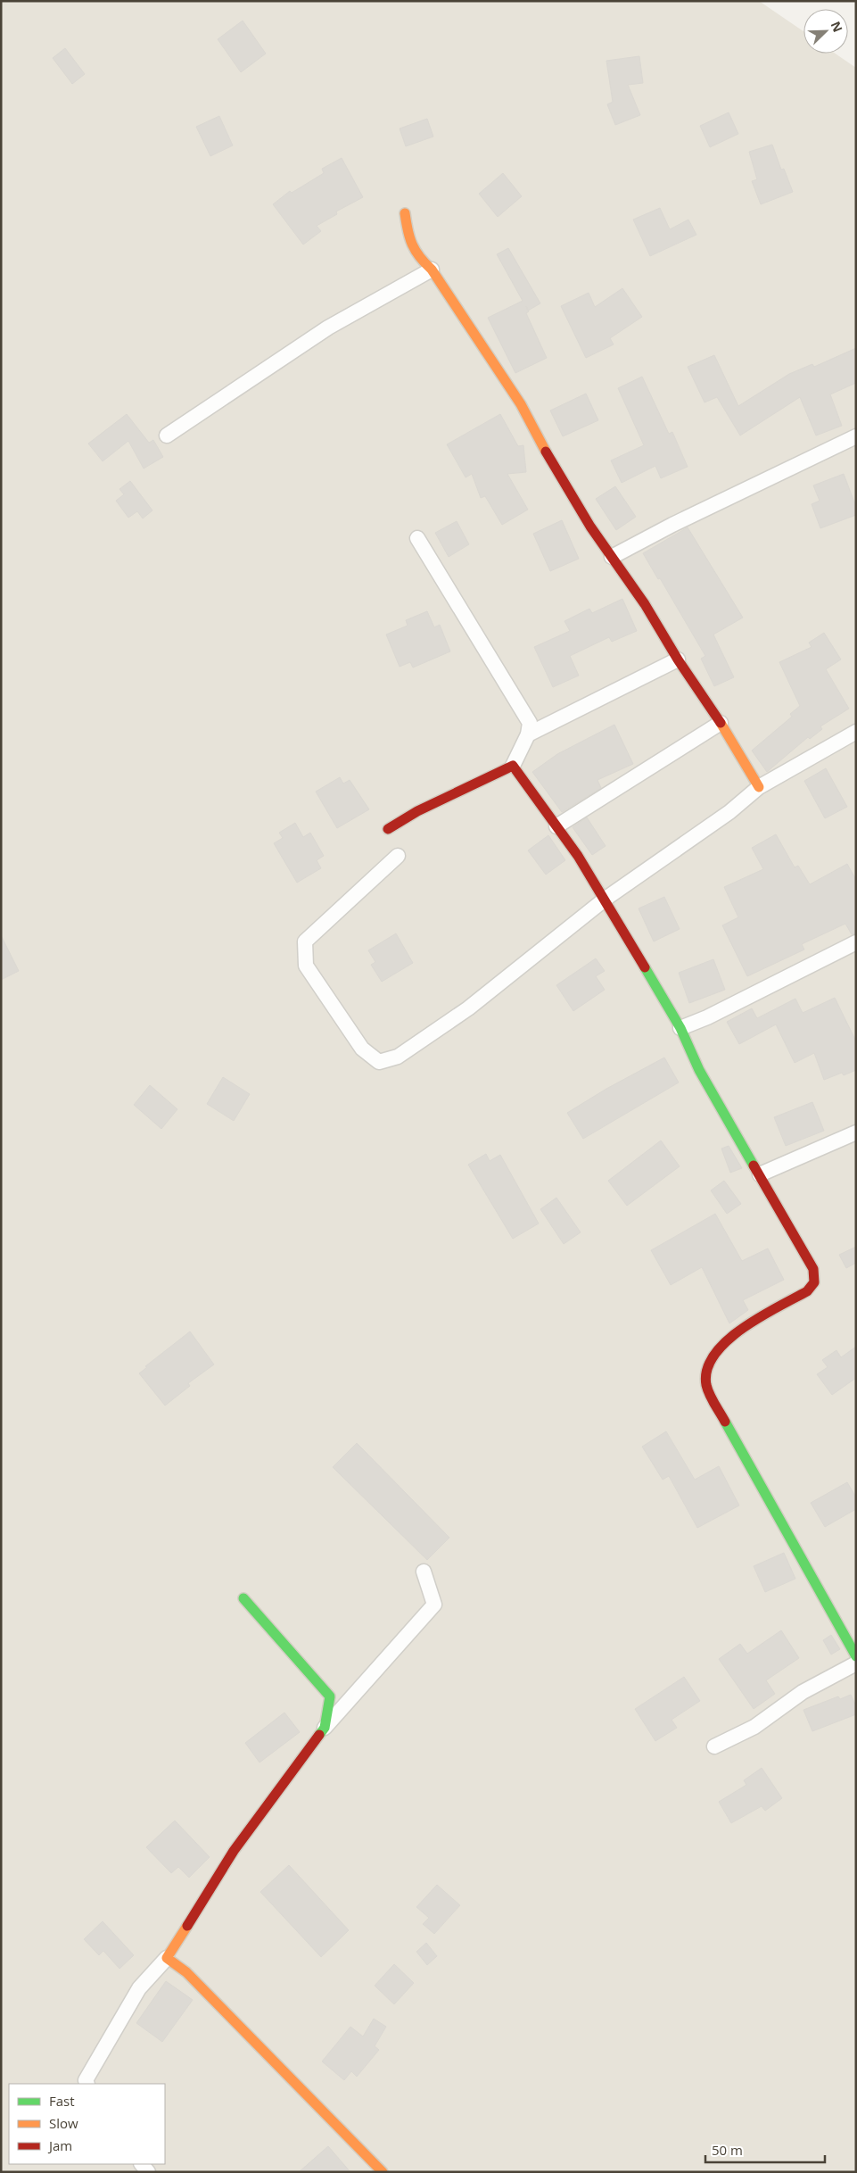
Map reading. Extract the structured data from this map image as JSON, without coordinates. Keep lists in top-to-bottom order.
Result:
{
  "legend": ["Fast", "Slow", "Jam"],
  "scale_bar": "50 m",
  "north": "top right"
}
